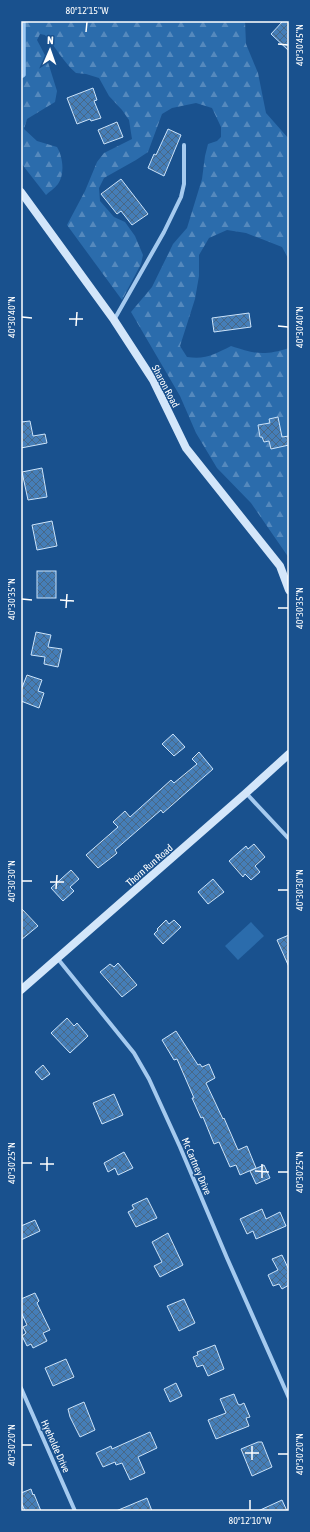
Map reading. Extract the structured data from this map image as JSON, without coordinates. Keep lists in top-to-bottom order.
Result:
{
  "streets": {
    "street": [
      "Sharon Road",
      "Thorn Run Road",
      "Mc Cartney Drive",
      "Hyeholde Drive"
    ]
  },
  "crossings": [
    ["Thorn Run Road", "Mc Cartney Drive"]
  ],
  "north": "top",
  "coordinates": [
    "80°12'15\"W",
    "40°30'45\"N",
    "40°30'40\"N",
    "40°30'35\"N",
    "40°30'30\"N",
    "40°30'25\"N",
    "40°30'20\"N",
    "80°12'10\"W"
  ]
}
